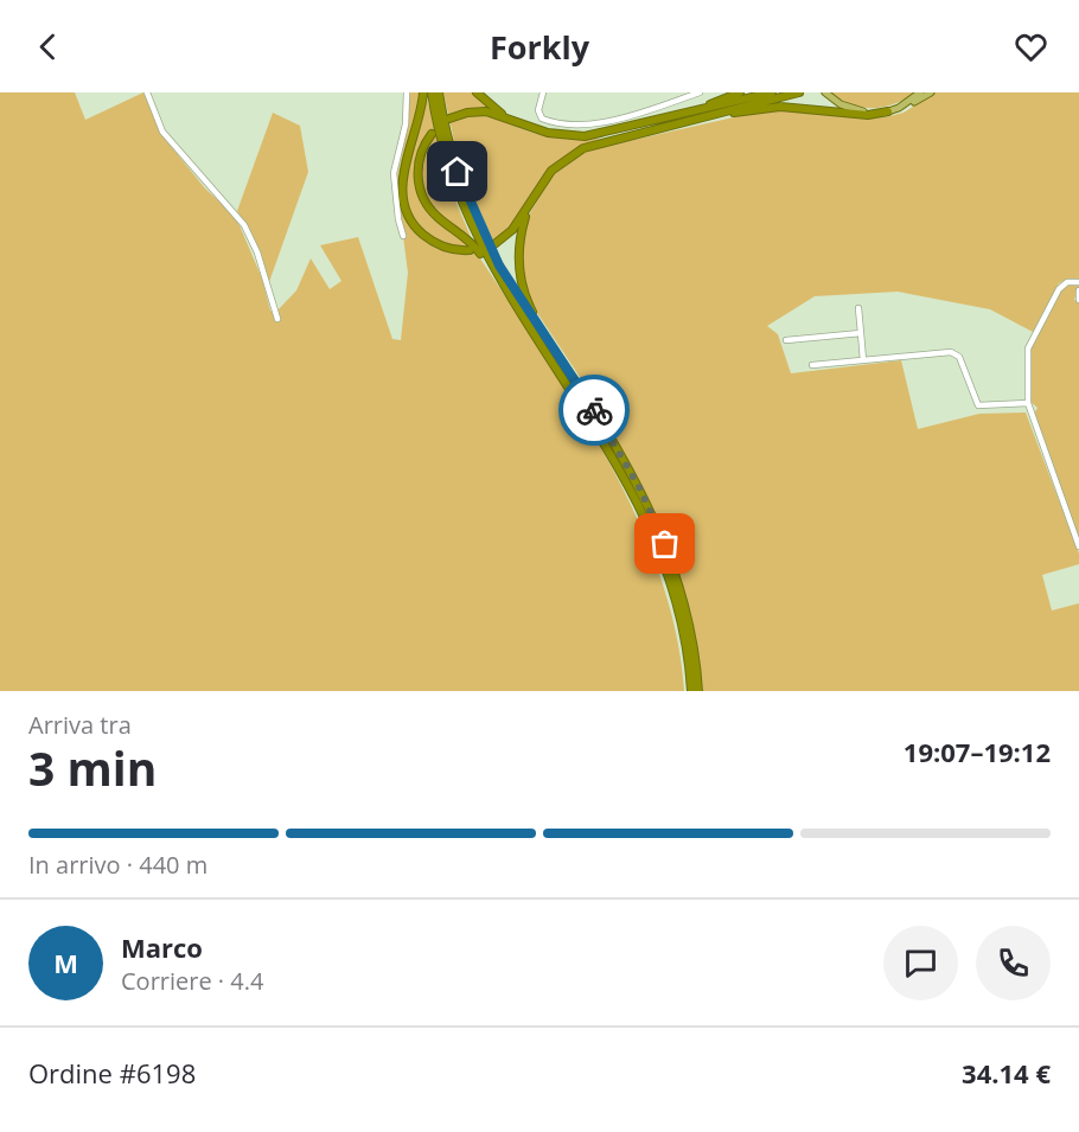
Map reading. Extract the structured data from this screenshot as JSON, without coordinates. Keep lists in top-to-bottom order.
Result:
{
  "page": {
    "header": "Forkly",
    "heading": ["3 min", "Arriva tra", "19:07–19:12"],
    "panel": [
      "Marco",
      "Corriere · 4.4",
      "Ordine #6198",
      "34.14 €"
    ],
    "bar": "In arrivo · 440 m",
    "round": "M"
  }
}
